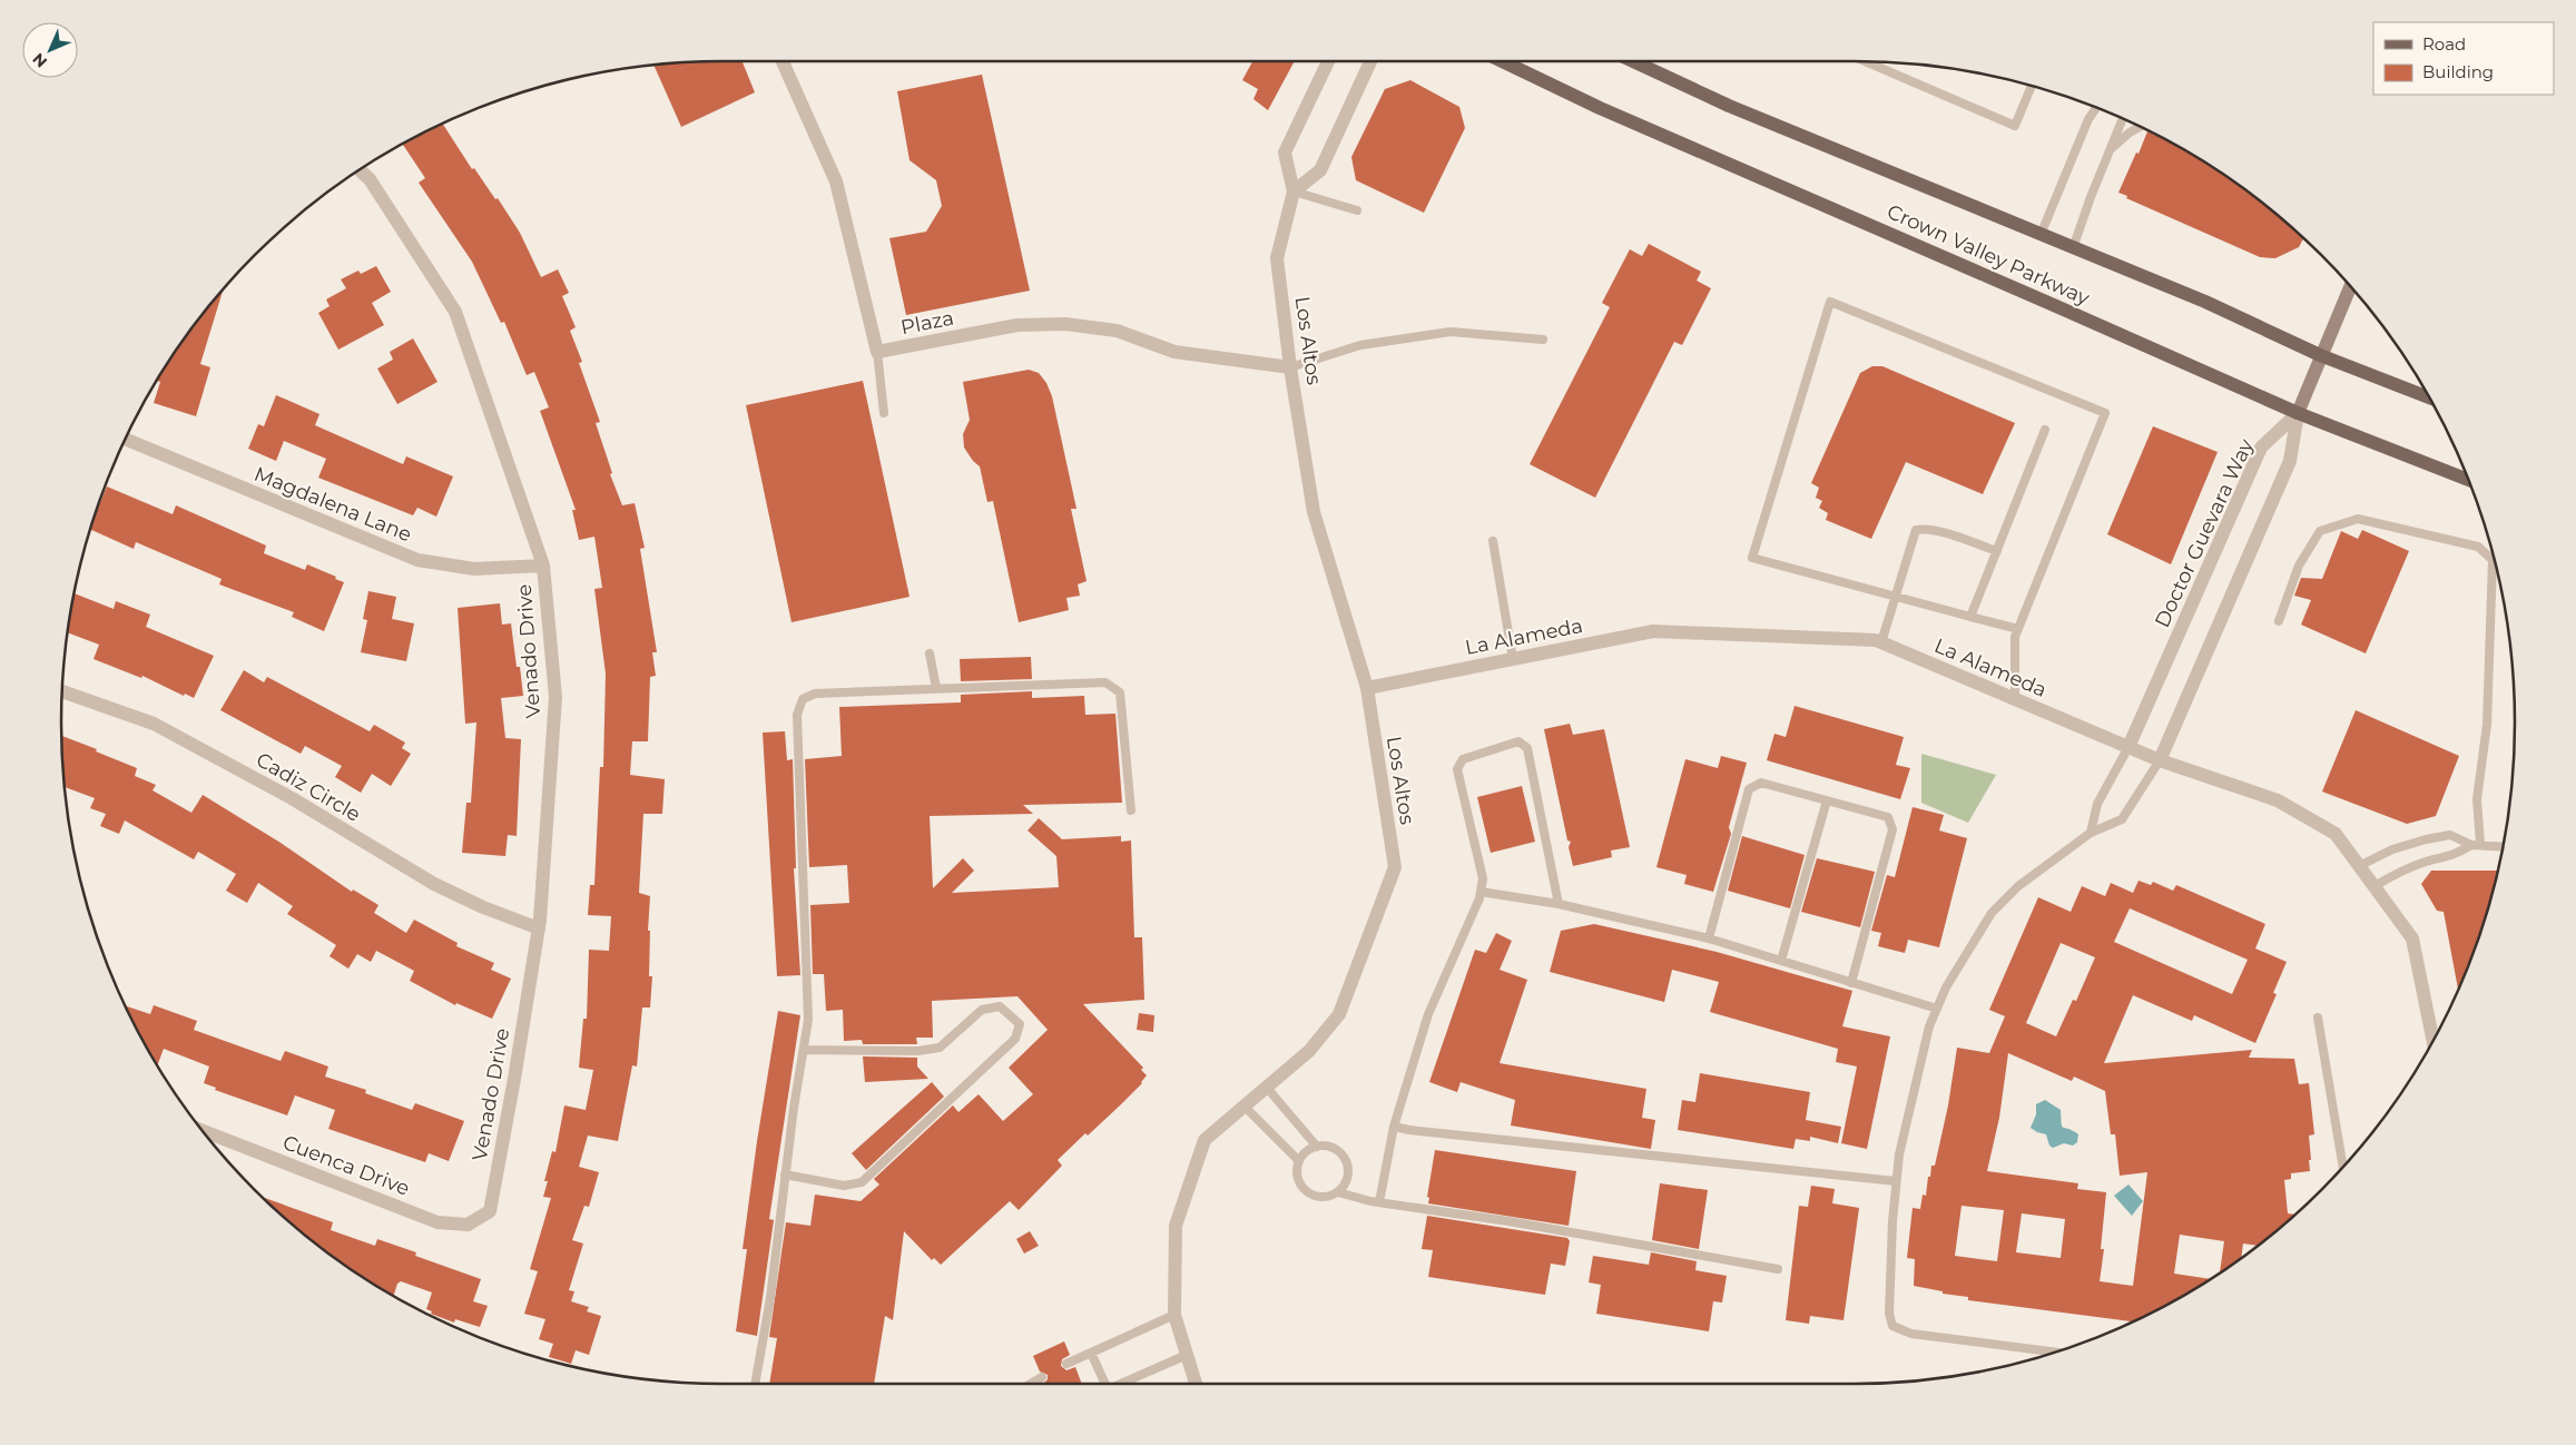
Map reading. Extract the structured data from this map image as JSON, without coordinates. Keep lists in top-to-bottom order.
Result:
{
  "streets": {
    "main road": ["Crown Valley Parkway"],
    "street": [
      "Plaza",
      "Los Altos",
      "Magdalena Lane",
      "Doctor Guevara Way",
      "La Alameda",
      "Venado Drive",
      "Cadiz Circle",
      "Cuenca Drive"
    ]
  },
  "crossings": [
    ["Crown Valley Parkway", "Doctor Guevara Way"],
    ["Plaza", "Los Altos"],
    ["Los Altos", "La Alameda"],
    ["Magdalena Lane", "Venado Drive"],
    ["Doctor Guevara Way", "La Alameda"],
    ["Venado Drive", "Cadiz Circle"],
    ["Venado Drive", "Cuenca Drive"]
  ],
  "legend": ["Road", "Building"],
  "north": "bottom left"
}
